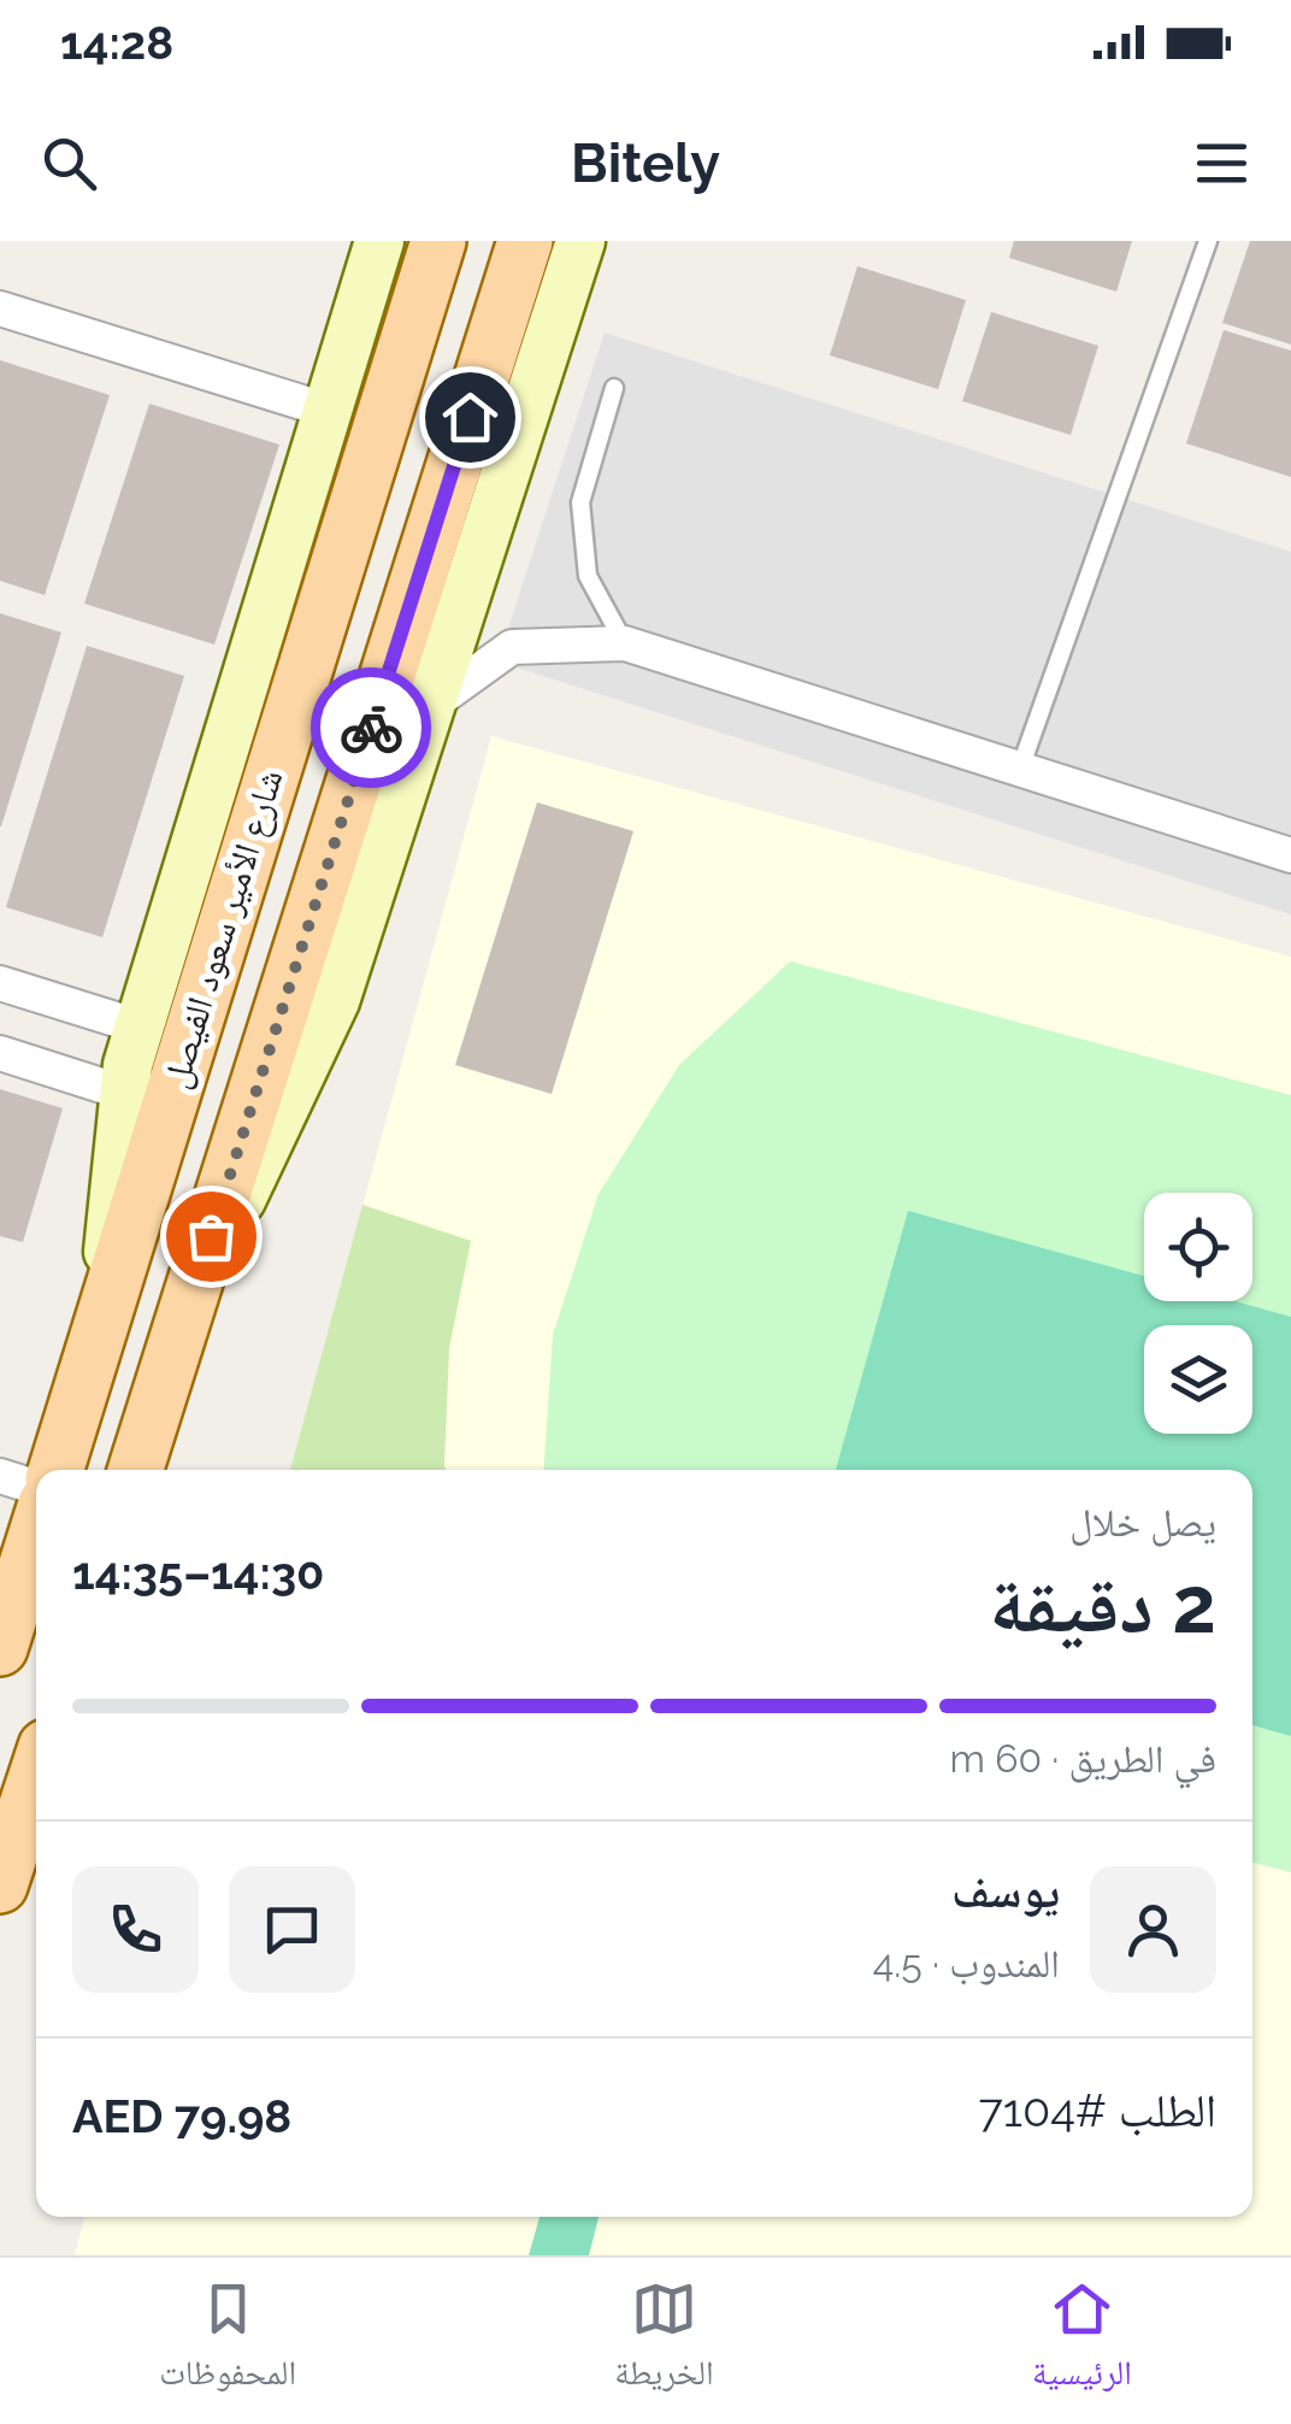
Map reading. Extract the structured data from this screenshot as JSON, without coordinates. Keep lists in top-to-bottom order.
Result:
{
  "streets": {
    "main road": ["شارع الأمير سعود الفيصل"]
  },
  "page": {
    "status": "14:28",
    "header": "Bitely",
    "heading": ["2 دقيقة", "يصل خلال", "14:30–14:35"],
    "panel": [
      "يوسف",
      "المندوب · 4.5",
      "الطلب #7104",
      "AED 79.98"
    ],
    "bar": "في الطريق · 60 m",
    "tabs": ["الرئيسية", "الخريطة", "المحفوظات"]
  }
}
